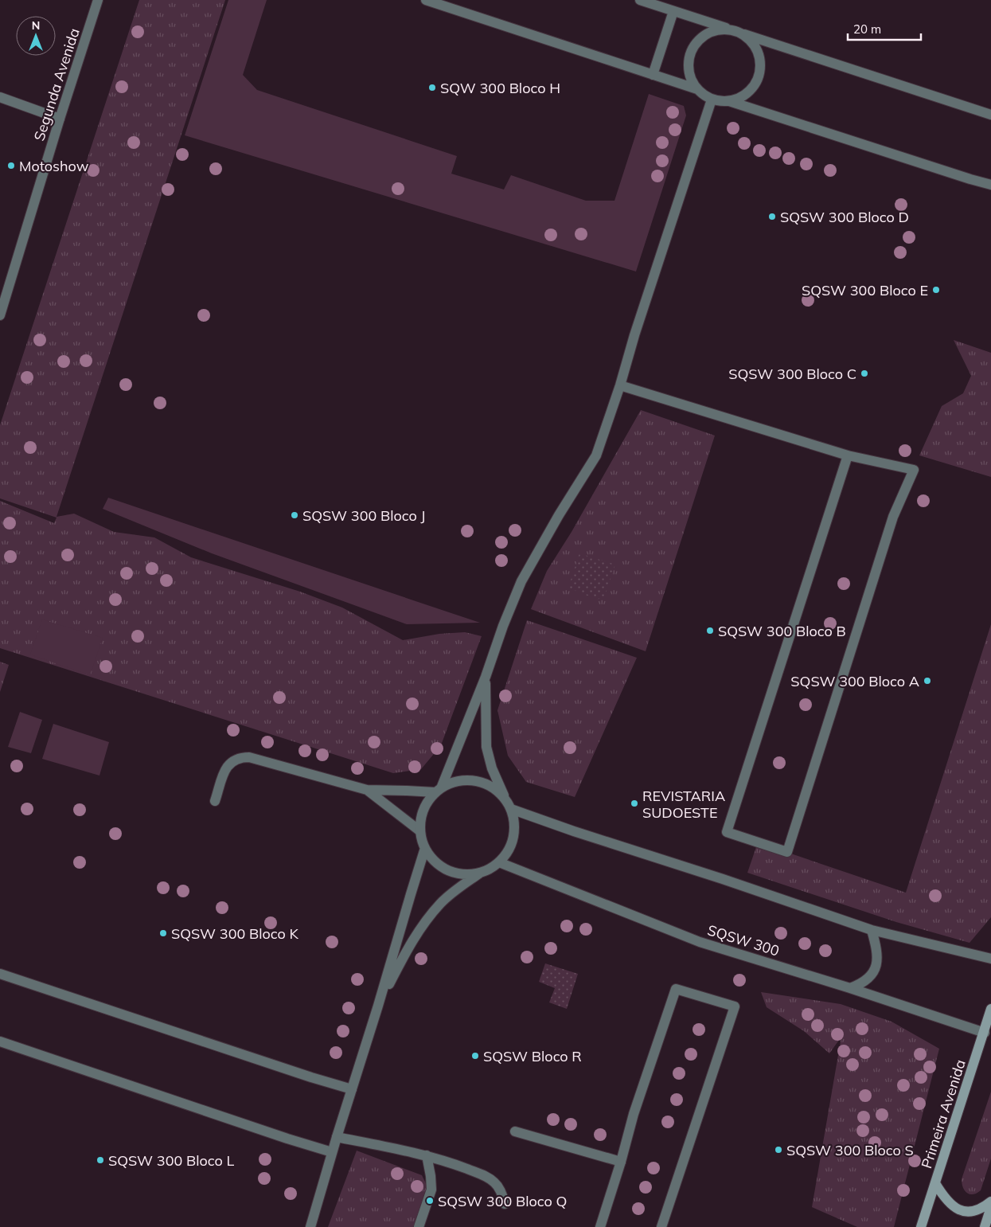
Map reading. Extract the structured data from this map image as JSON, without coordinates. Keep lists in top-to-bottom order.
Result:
{
  "streets": {
    "main road": ["Primeira Avenida"],
    "street": ["Segunda Avenida", "SQSW 300"]
  },
  "crossings": [
    ["SQSW 300", "Primeira Avenida"]
  ],
  "places": [
    "SQW 300 Bloco H",
    "Motoshow",
    "SQSW 300 Bloco D",
    "SQSW 300 Bloco E",
    "SQSW 300 Bloco C",
    "SQSW 300 Bloco J",
    "SQSW 300 Bloco B",
    "SQSW 300 Bloco A",
    "REVISTARIA SUDOESTE",
    "SQSW 300 Bloco K",
    "SQSW Bloco R",
    "SQSW 300 Bloco S",
    "SQSW 300 Bloco L",
    "SQSW 300 Bloco Q"
  ],
  "scale_bar": "20 m",
  "north": "top"
}
